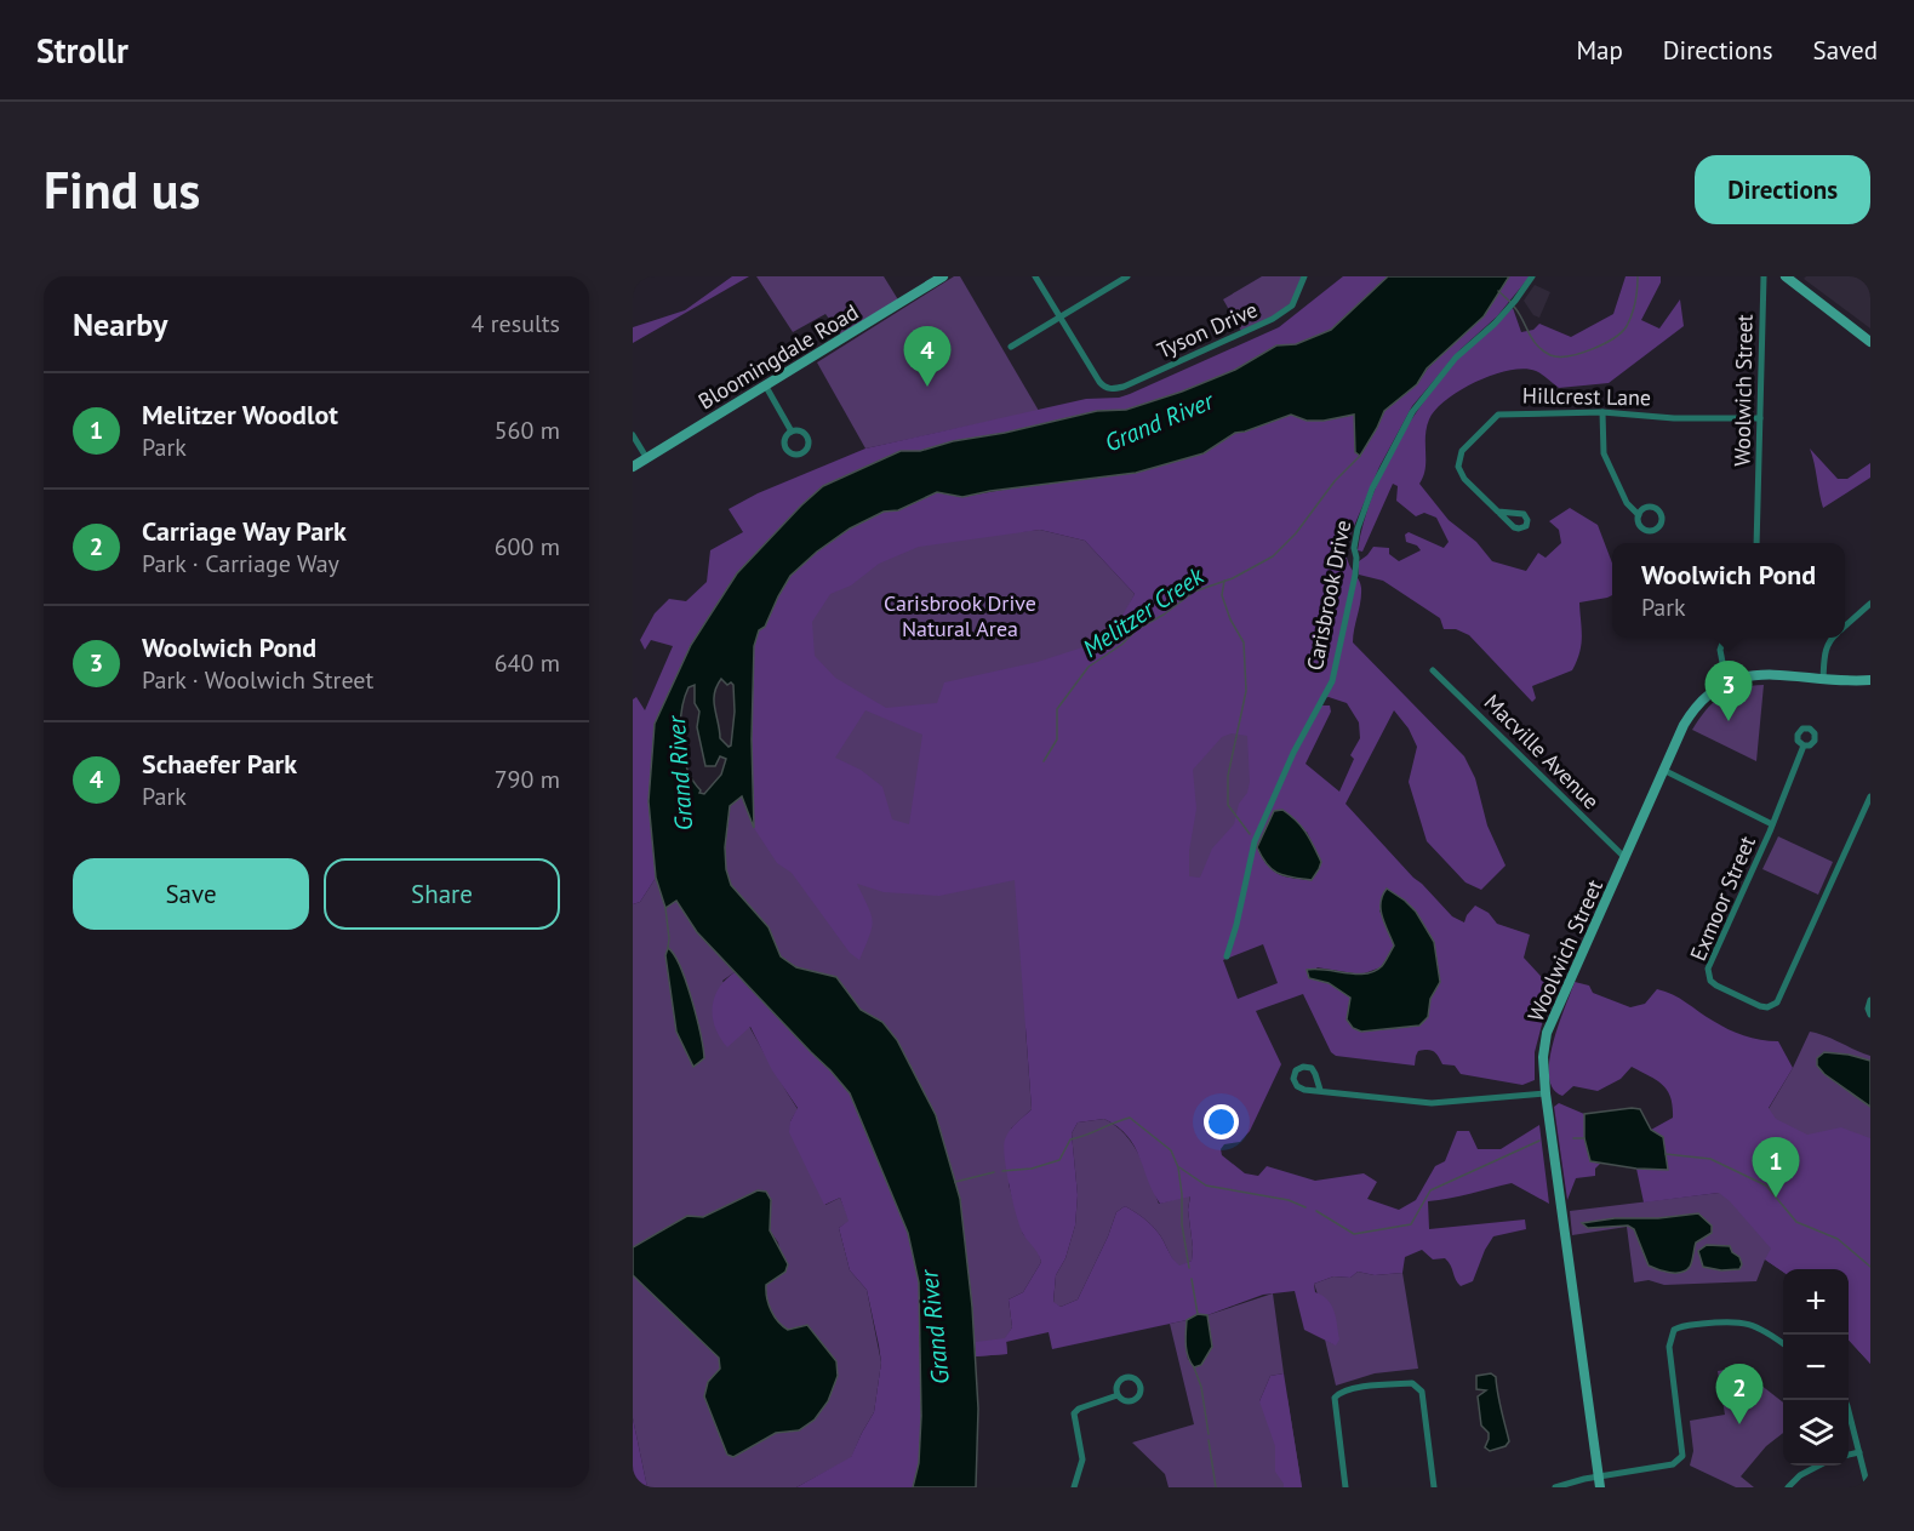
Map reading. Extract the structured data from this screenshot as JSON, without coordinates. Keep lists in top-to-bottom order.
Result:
{
  "streets": {
    "street": [
      "Tyson Drive",
      "Bloomingdale Road",
      "Woolwich Street",
      "Hillcrest Lane",
      "Carisbrook Drive",
      "Macville Avenue",
      "Exmoor Street"
    ]
  },
  "crossings": [
    ["Woolwich Street", "Hillcrest Lane"],
    ["Woolwich Street", "Macville Avenue"],
    ["Woolwich Street", "Exmoor Street"]
  ],
  "water": ["Grand River", "Melitzer Creek"],
  "parks": ["Carisbrook Drive Natural Area"],
  "page": {
    "header": "Strollr",
    "nav": ["Map", "Directions", "Saved"],
    "buttons": [
      "Directions",
      ["Save", "Share"]
    ],
    "title": "Find us",
    "heading": ["Nearby", "4 results"],
    "pins": [
      "4",
      "3",
      "1",
      "2"
    ],
    "list": [
      {
        "mark": "1",
        "name": "Melitzer Woodlot",
        "note": "Park",
        "value": "560 m"
      },
      {
        "mark": "2",
        "name": "Carriage Way Park",
        "note": "Park · Carriage Way",
        "value": "600 m"
      },
      {
        "mark": "3",
        "name": "Woolwich Pond",
        "note": "Park · Woolwich Street",
        "value": "640 m"
      },
      {
        "mark": "4",
        "name": "Schaefer Park",
        "note": "Park",
        "value": "790 m"
      }
    ],
    "popup": ["Woolwich Pond", "Park"],
    "map_buttons": ["+", "−"]
  }
}
